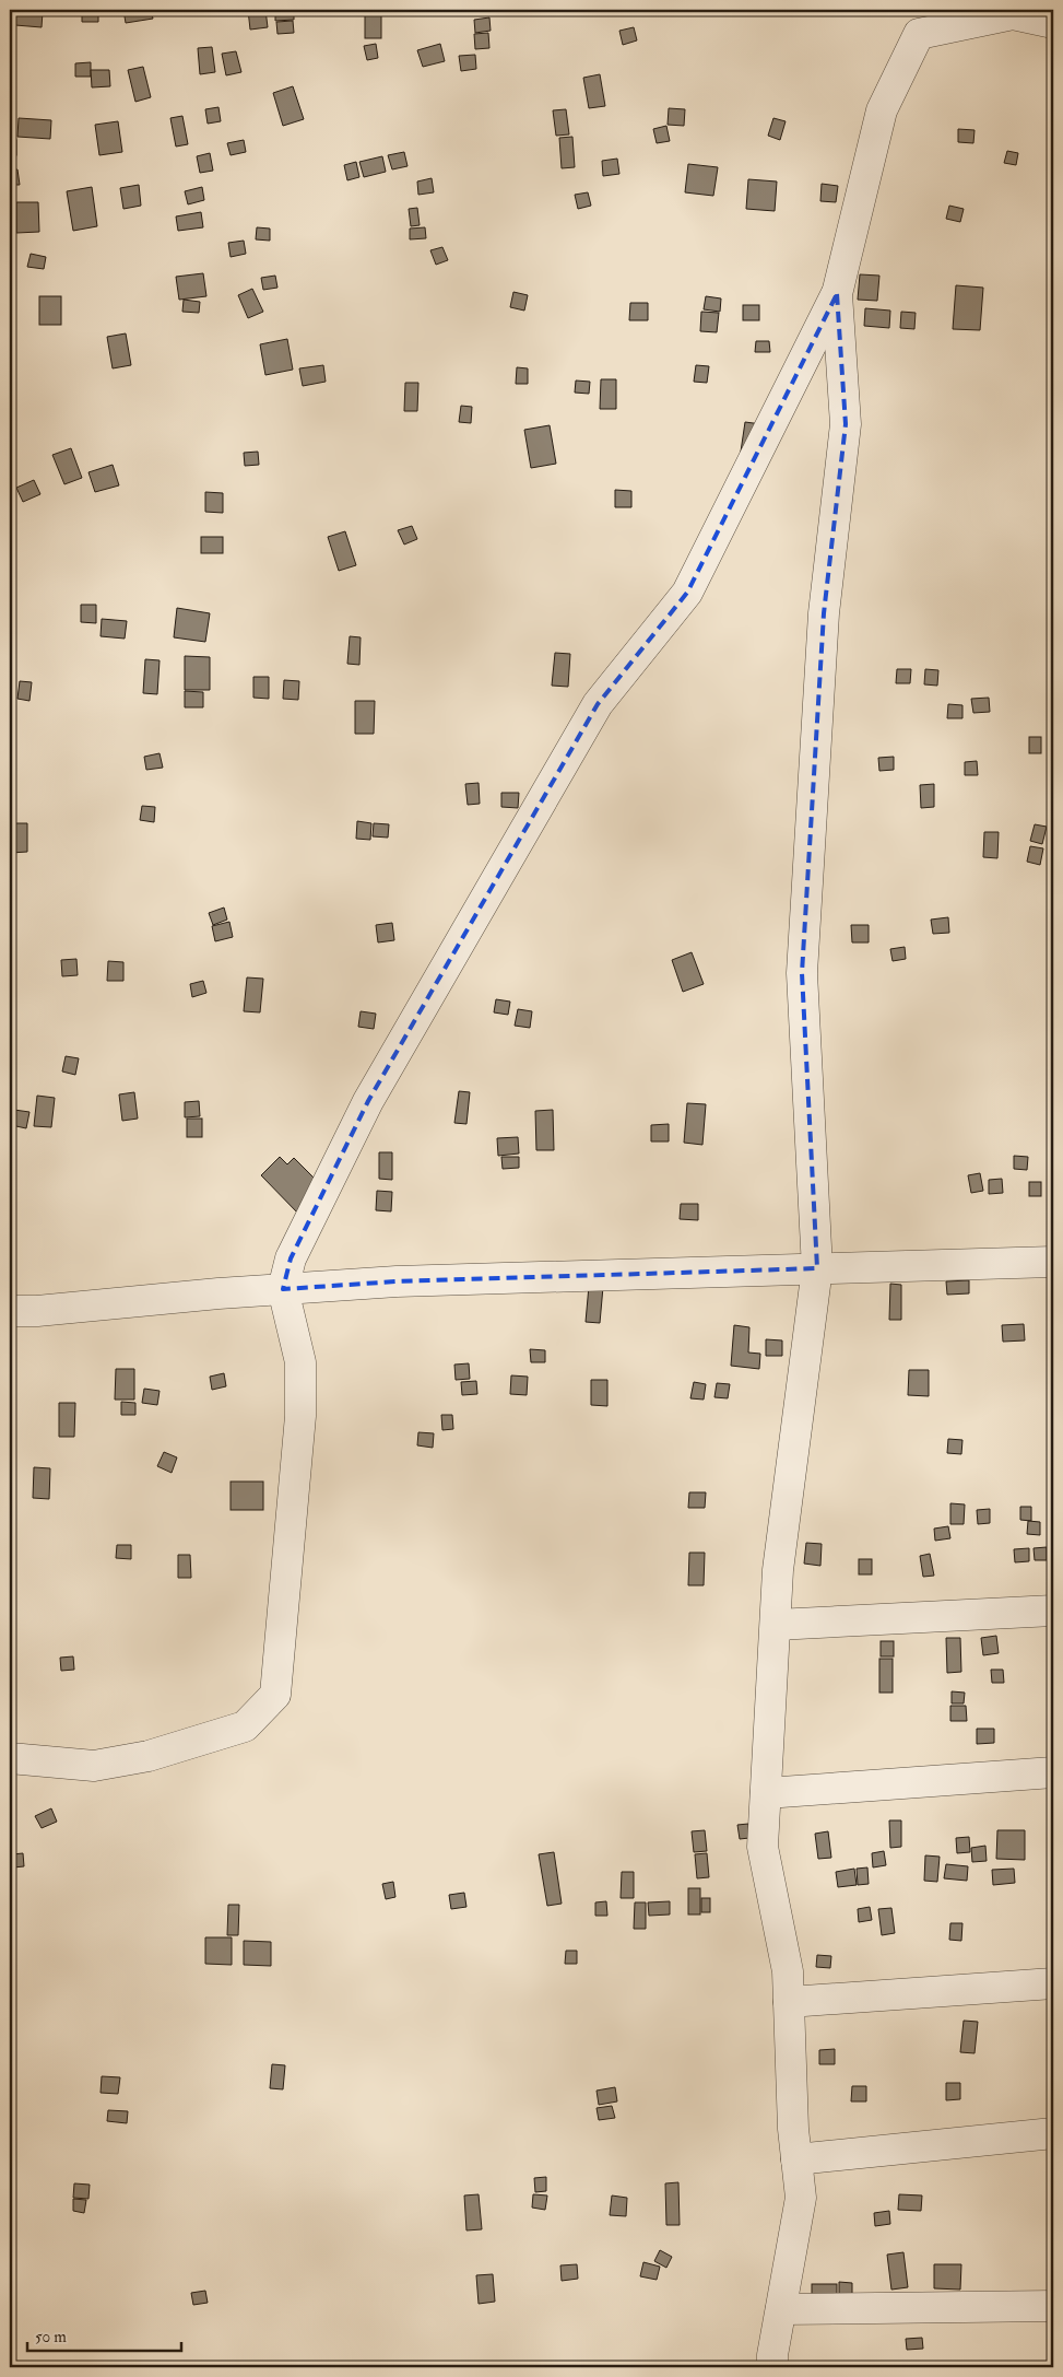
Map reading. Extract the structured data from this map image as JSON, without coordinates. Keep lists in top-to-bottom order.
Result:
{
  "scale_bar": "50 m"
}
